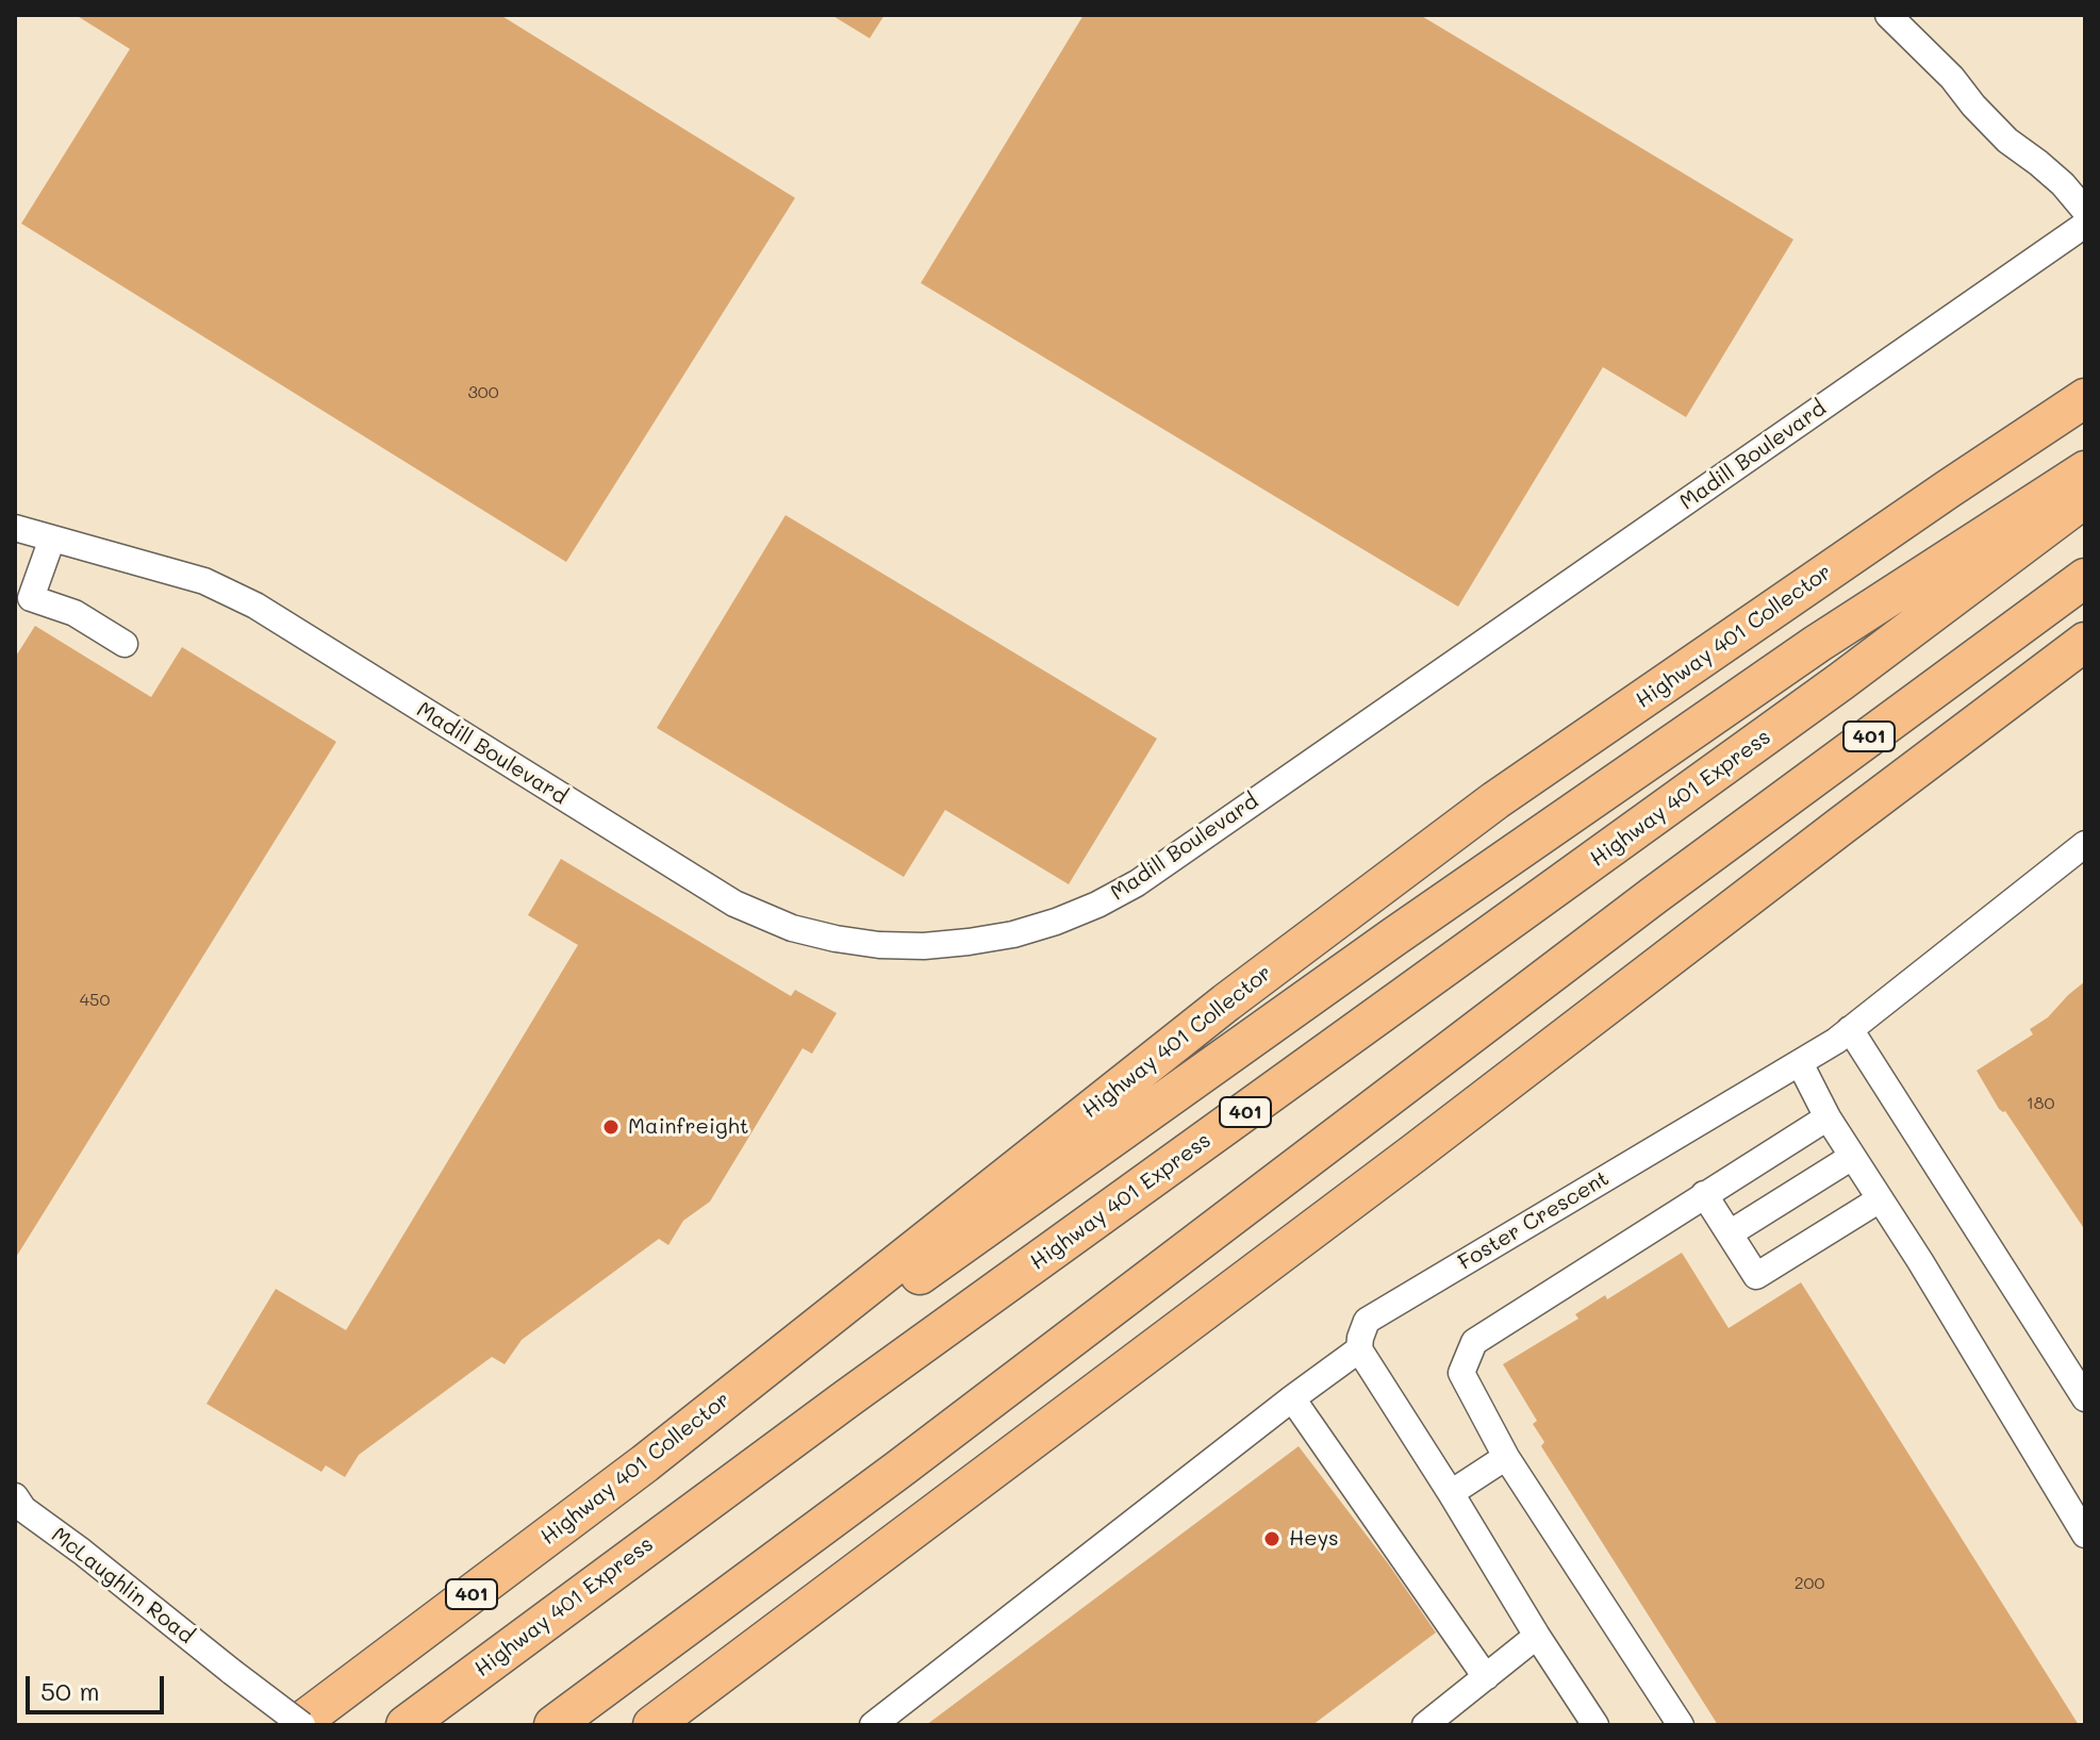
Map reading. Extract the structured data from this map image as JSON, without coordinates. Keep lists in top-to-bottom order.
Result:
{
  "streets": {
    "highway": ["Highway 401 Collector", "401", "Highway 401 Express"],
    "street": ["Madill Boulevard", "Foster Crescent", "McLaughlin Road"]
  },
  "crossings": [
    ["Highway 401 Collector", "McLaughlin Road"]
  ],
  "places": ["Mainfreight", "Heys"],
  "house_numbers": [
    "300",
    "450",
    "180",
    "200"
  ],
  "scale_bar": "50 m"
}
